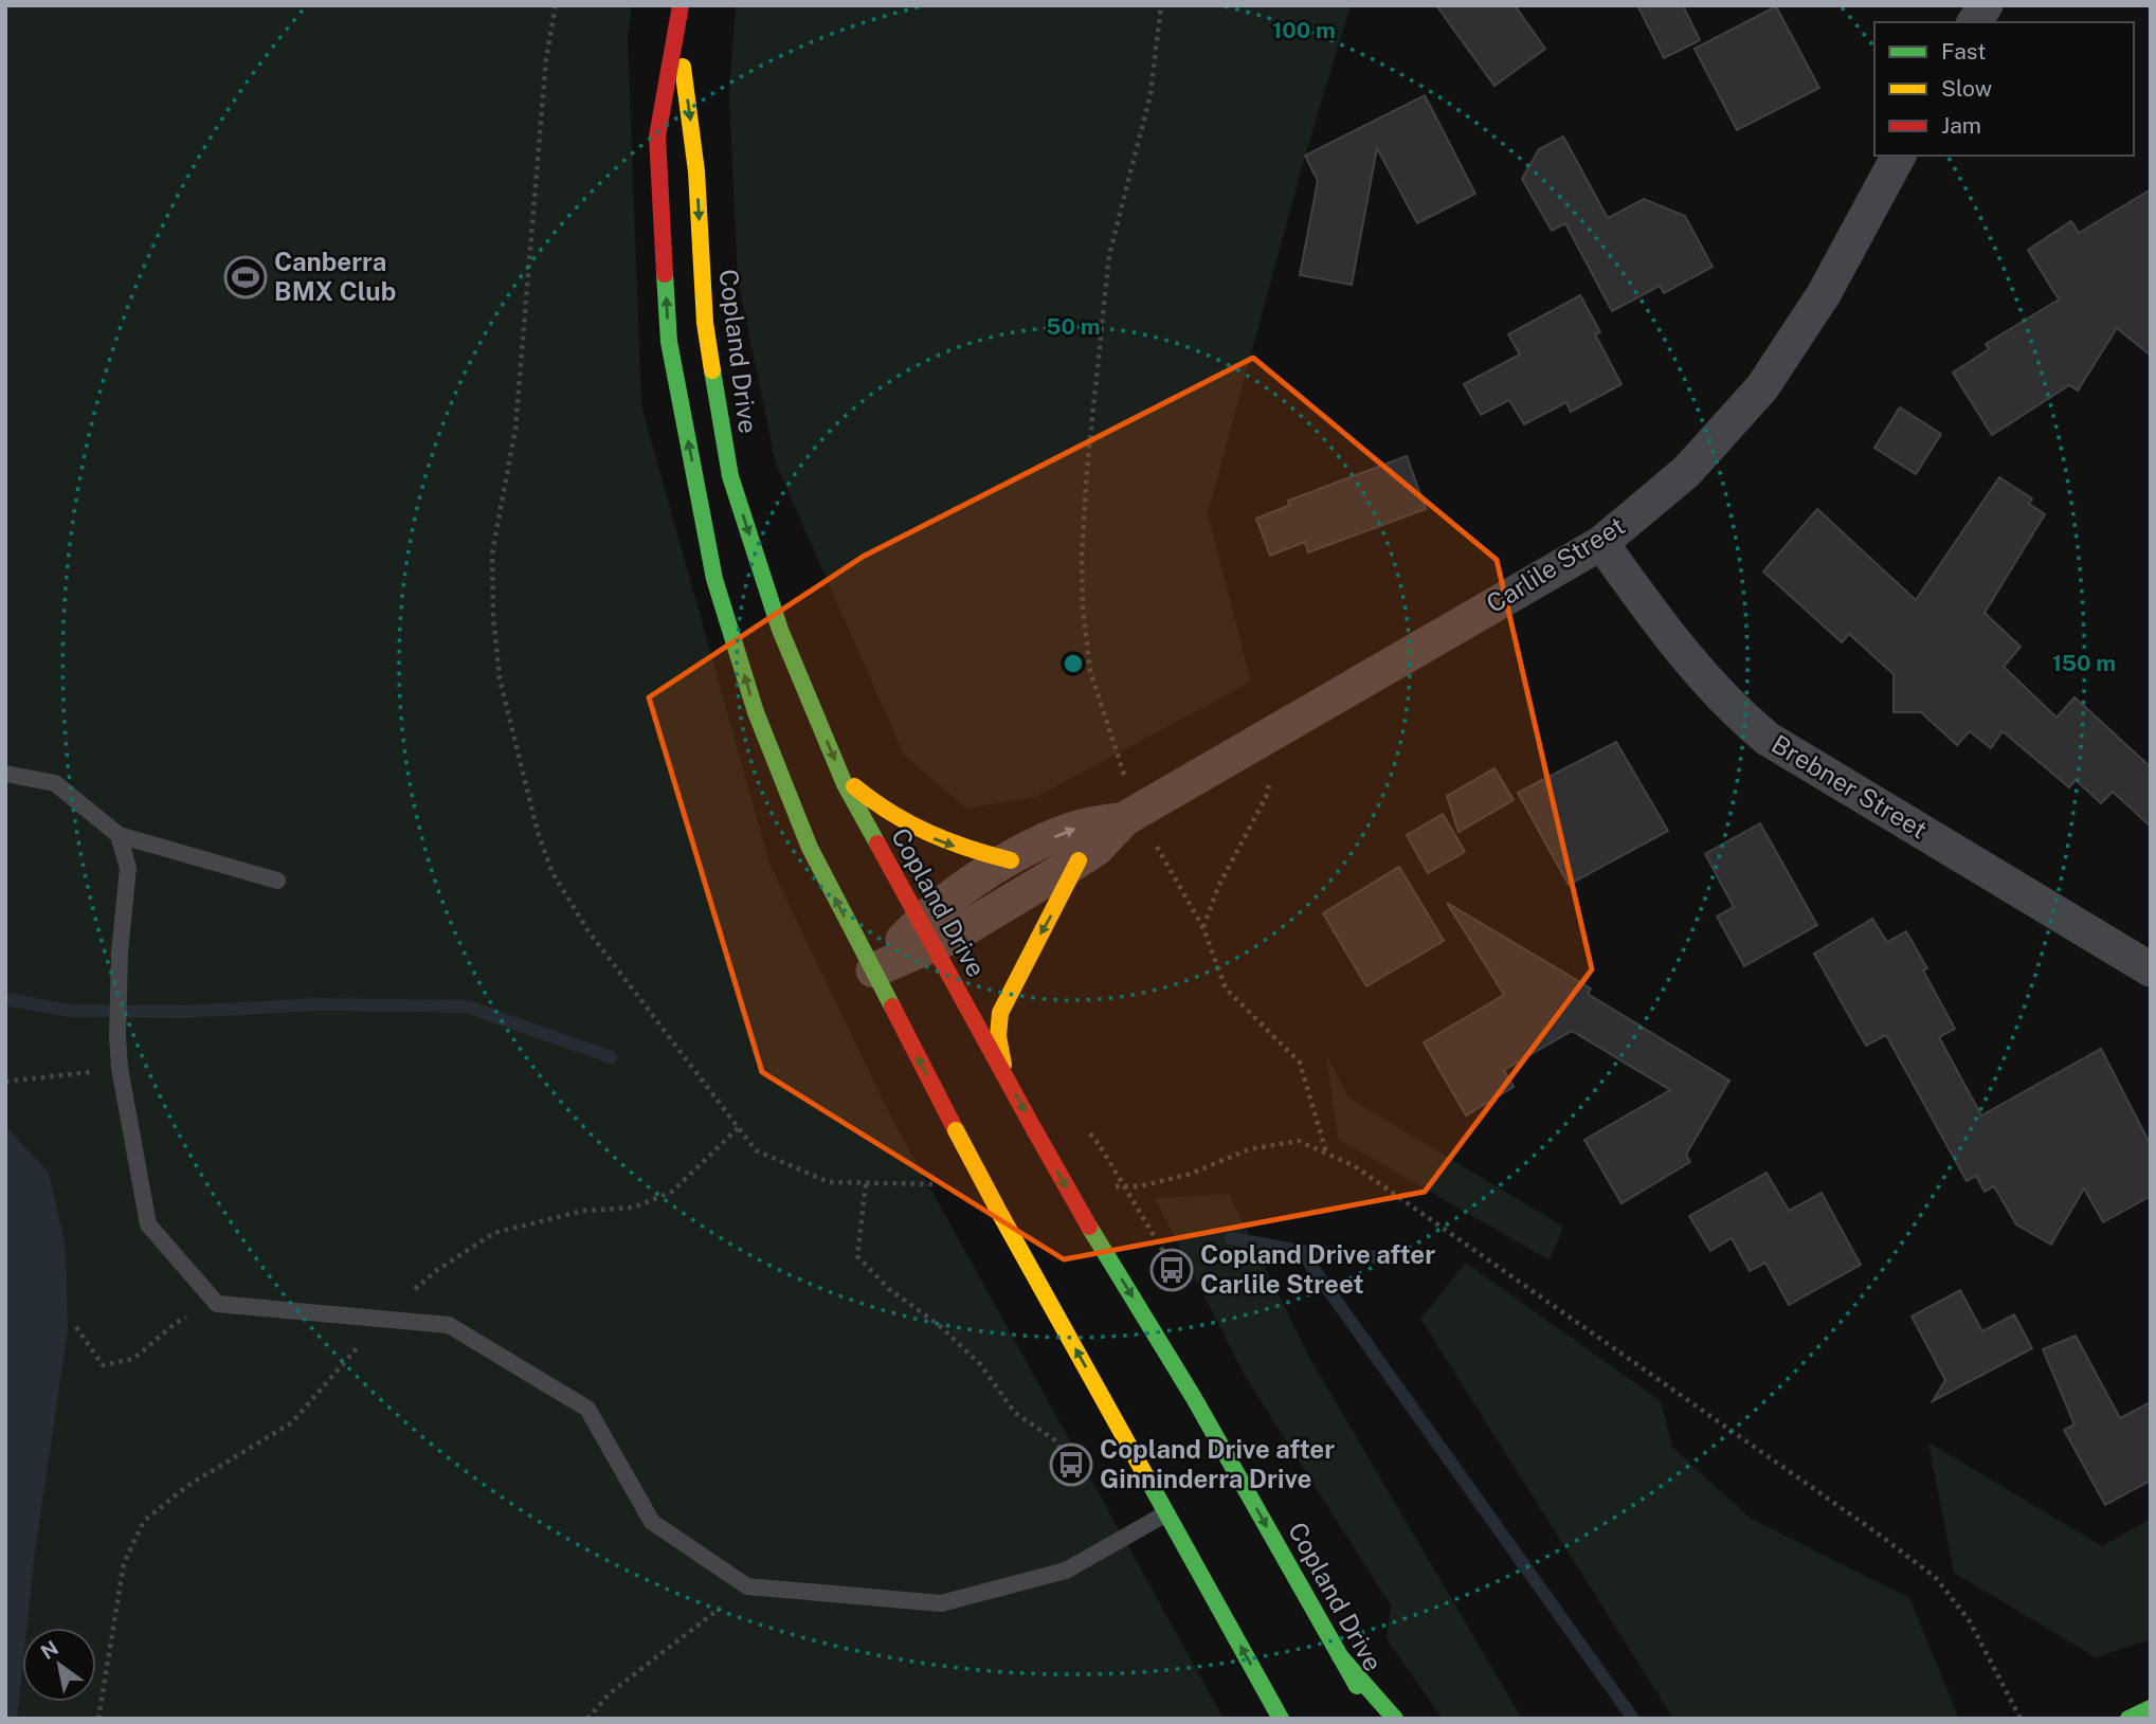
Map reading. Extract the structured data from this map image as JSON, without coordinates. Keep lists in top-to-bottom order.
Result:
{
  "streets": {
    "main road": ["Copland Drive"],
    "street": ["Carlile Street", "Brebner Street"]
  },
  "crossings": [
    ["Copland Drive", "Carlile Street"],
    ["Carlile Street", "Brebner Street"]
  ],
  "places": {
    "sports": ["Canberra BMX Club"],
    "bus stop": ["Copland Drive after Carlile Street", "Copland Drive after Ginninderra Drive"]
  },
  "legend": ["Fast", "Slow", "Jam"],
  "north": "top left",
  "rings": ["100 m", "50 m", "150 m"]
}
